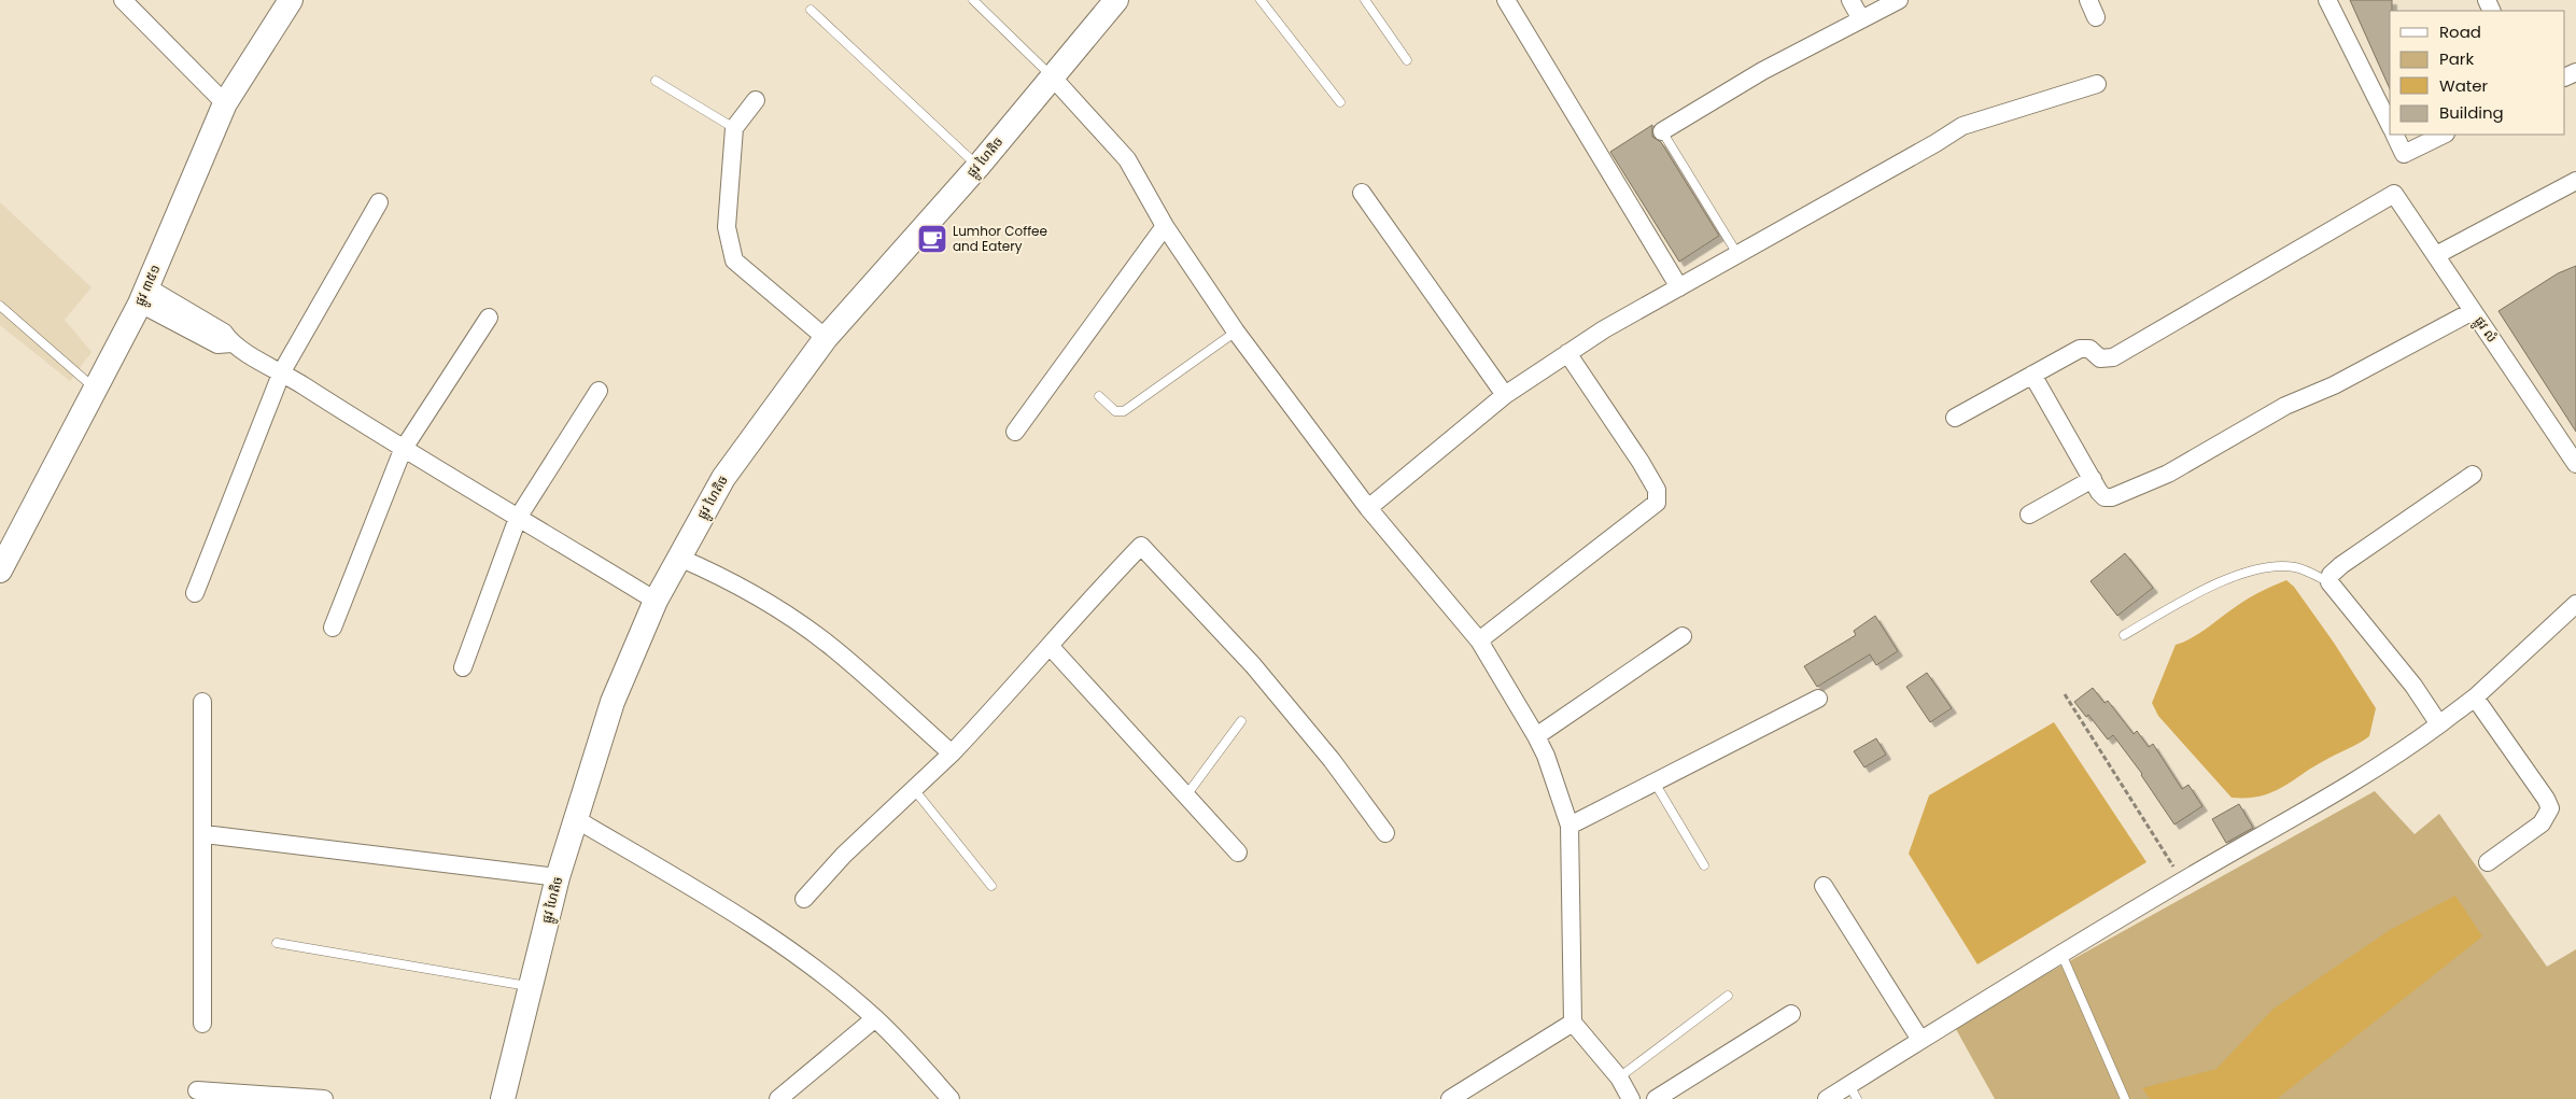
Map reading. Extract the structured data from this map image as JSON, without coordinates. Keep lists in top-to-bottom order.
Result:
{
  "streets": {
    "street": ["ផ្លូវ ហៃតិច", "ផ្លូវ ៣៥១", "ផ្លូវ លំ"]
  },
  "places": {
    "cafe": ["Lumhor Coffee and Eatery"]
  },
  "legend": [
    "Road",
    "Park",
    "Water",
    "Building"
  ]
}
